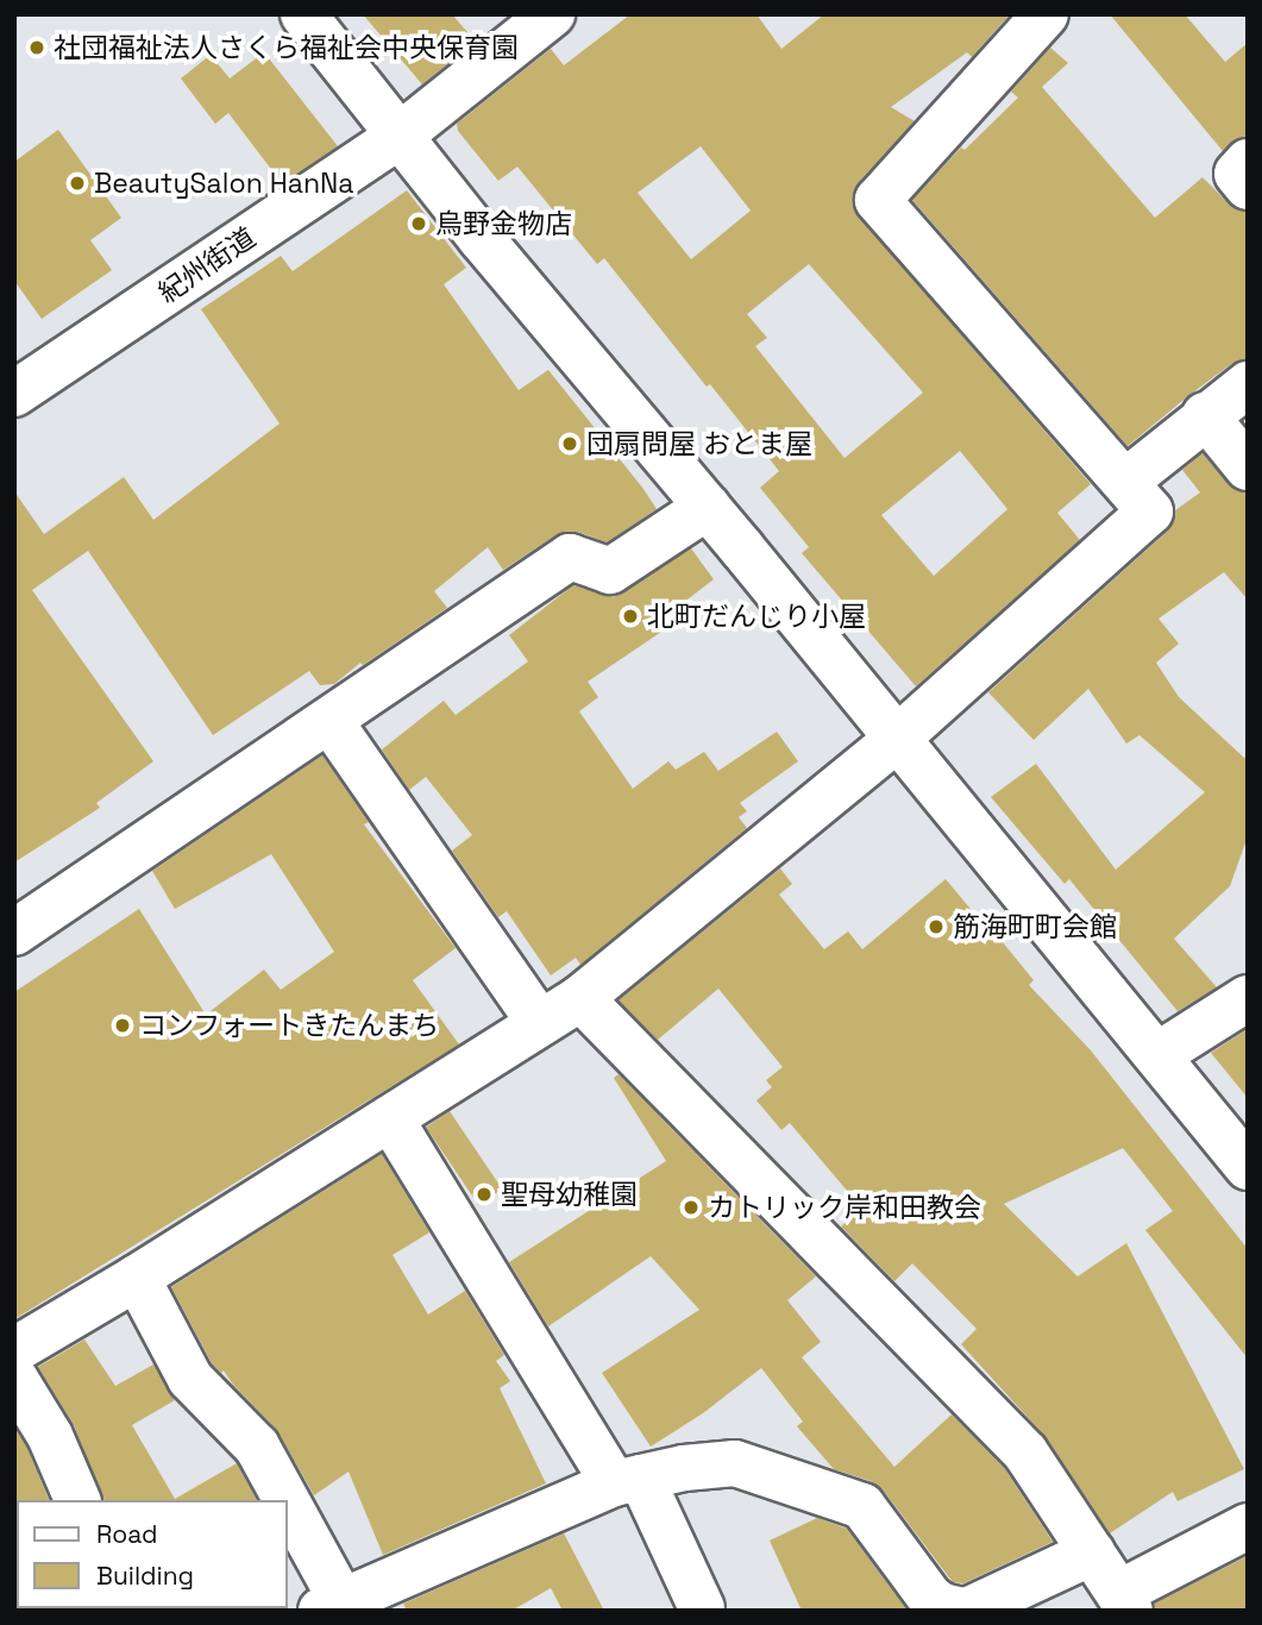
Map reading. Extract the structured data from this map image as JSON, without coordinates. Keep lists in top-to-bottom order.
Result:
{
  "streets": {
    "street": ["紀州街道"]
  },
  "places": [
    "社団福祉法人さくら福祉会中央保育園",
    "BeautySalon HanNa",
    "烏野金物店",
    "団扇問屋 おとま屋",
    "北町だんじり小屋",
    "筋海町町会館",
    "コンフォートきたんまち",
    "聖母幼稚園",
    "カトリック岸和田教会"
  ],
  "legend": ["Road", "Building"]
}
